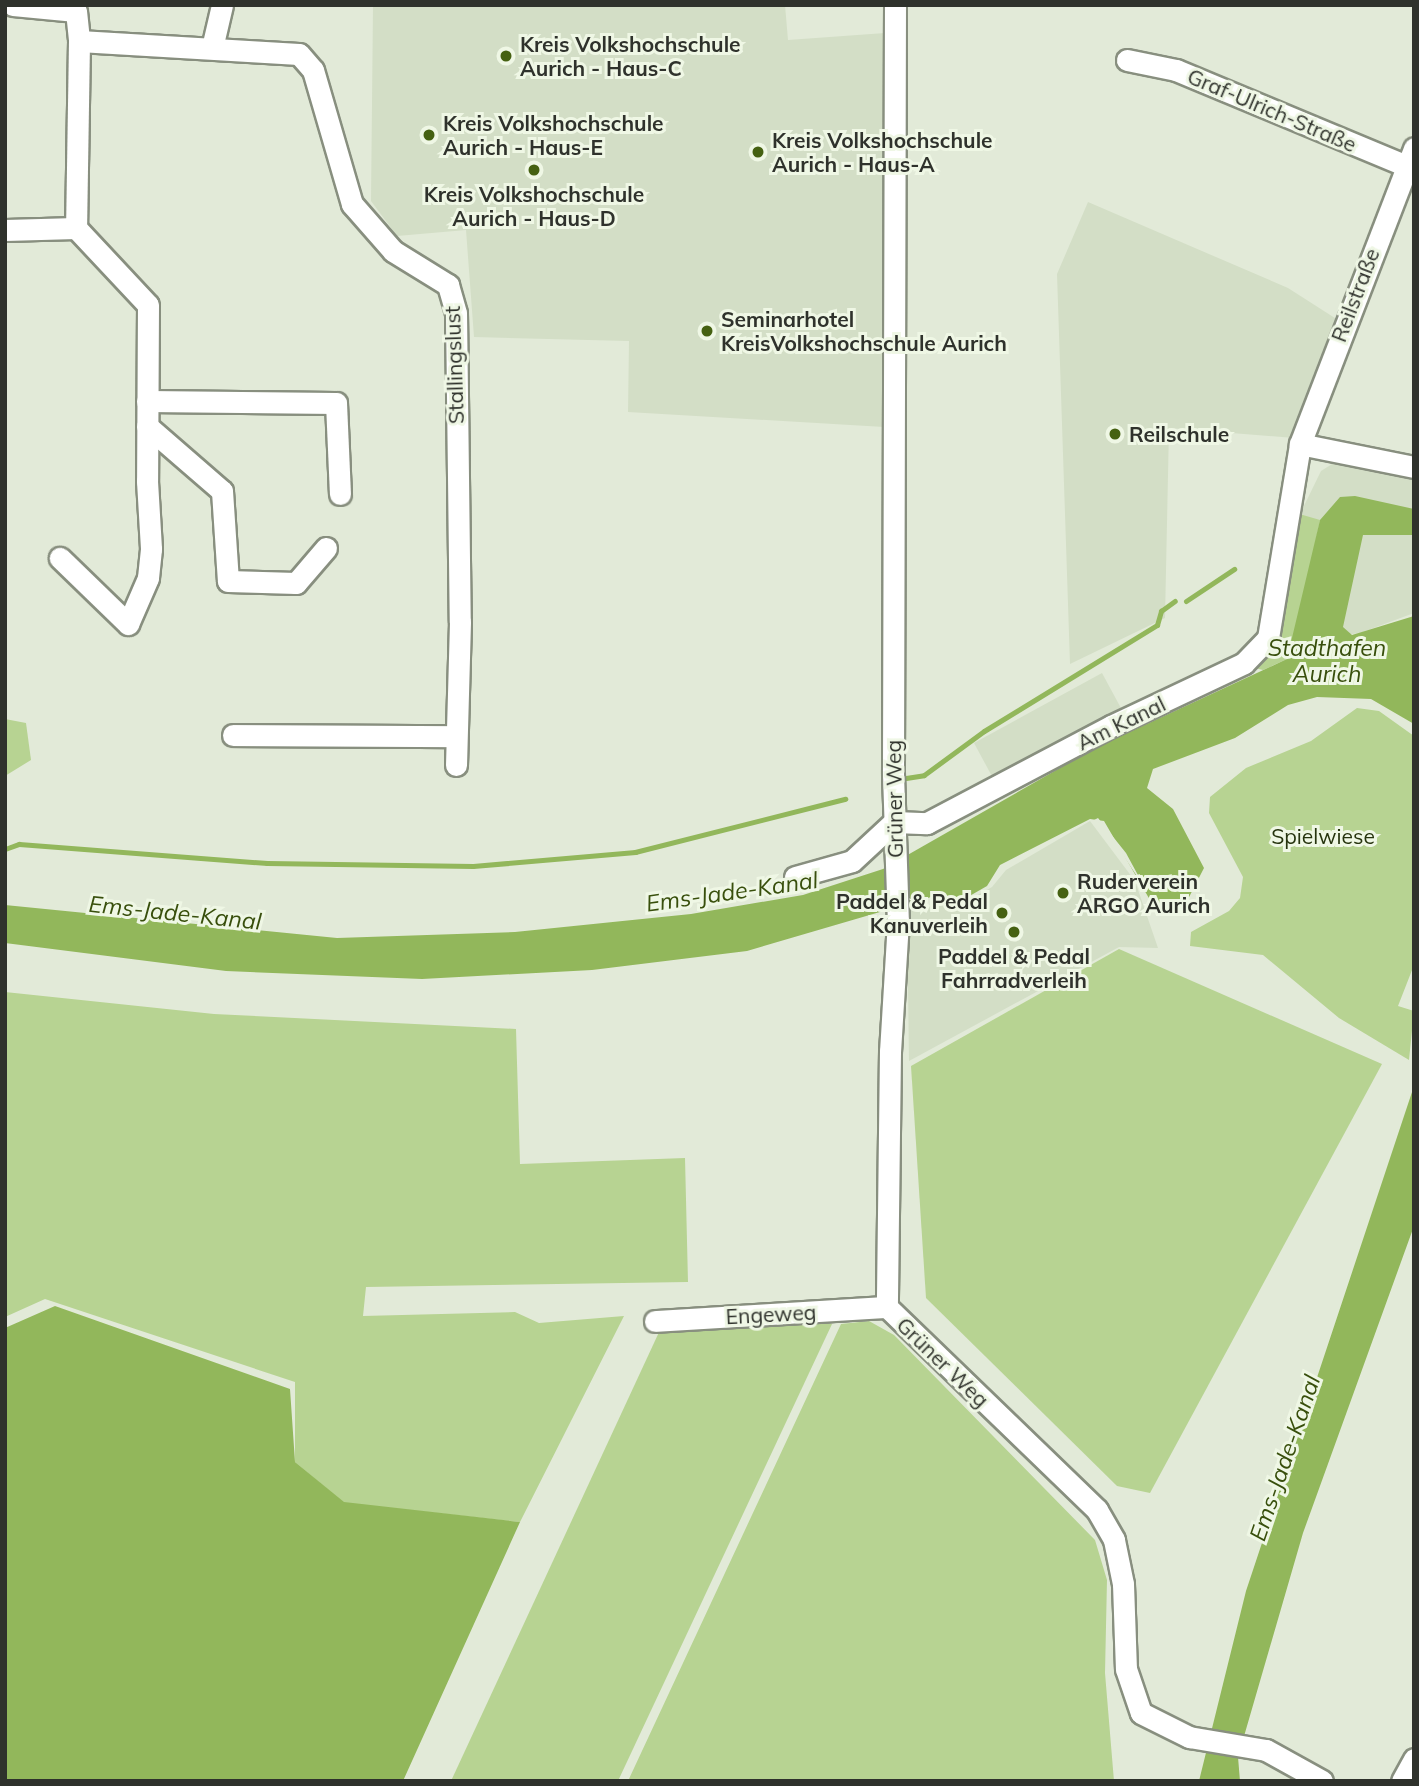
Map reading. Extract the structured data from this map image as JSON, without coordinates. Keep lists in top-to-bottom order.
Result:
{
  "streets": {
    "street": [
      "Graf-Ulrich-Straße",
      "Reilstraße",
      "Stallingslust",
      "Am Kanal",
      "Grüner Weg",
      "Engeweg"
    ]
  },
  "crossings": [
    ["Graf-Ulrich-Straße", "Reilstraße"],
    ["Reilstraße", "Am Kanal"],
    ["Am Kanal", "Grüner Weg"],
    ["Grüner Weg", "Engeweg"]
  ],
  "water": ["Stadthafen Aurich", "Ems-Jade-Kanal"],
  "parks": ["Spielwiese"],
  "places": [
    "Kreis Volkshochschule Aurich - Haus-C",
    "Kreis Volkshochschule Aurich - Haus-E",
    "Kreis Volkshochschule Aurich - Haus-A",
    "Kreis Volkshochschule Aurich - Haus-D",
    "Seminarhotel KreisVolkshochschule Aurich",
    "Reilschule",
    "Ruderverein ARGO Aurich",
    "Paddel & Pedal Kanuverleih",
    "Paddel & Pedal Fahrradverleih"
  ]
}
